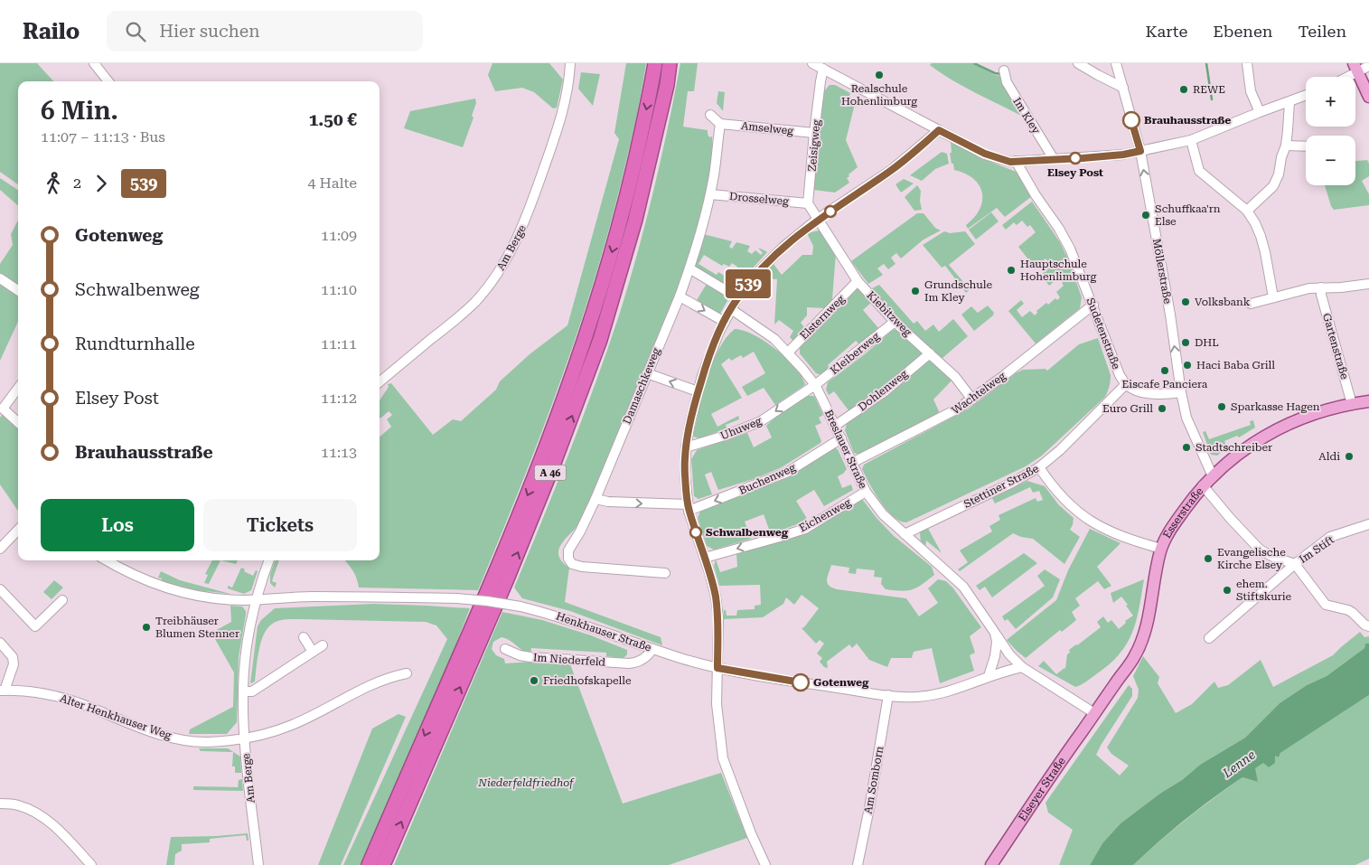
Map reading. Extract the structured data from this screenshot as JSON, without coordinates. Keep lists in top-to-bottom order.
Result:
{
  "streets": {
    "highway": ["A 46"],
    "main road": ["Esserstraße", "Elseyer Straße"],
    "street": [
      "Im Kley",
      "Amselweg",
      "Zeisigweg",
      "Drosselweg",
      "Am Berge",
      "Möllerstraße",
      "Kiebitzweg",
      "Elsternweg",
      "Sudetenstraße",
      "Gartenstraße",
      "Kleiberweg",
      "Damaschkeweg",
      "Dohlenweg",
      "Wachtelweg",
      "Uhuweg",
      "Breslauer Straße",
      "Buchenweg",
      "Stettiner Straße",
      "Eichenweg",
      "Im Stift",
      "Henkhauser Straße",
      "Im Niederfeld",
      "Alter Henkhauser Weg",
      "Am Somborn"
    ]
  },
  "crossings": [
    ["Amselweg", "Zeisigweg"],
    ["Amselweg", "Damaschkeweg"],
    ["Zeisigweg", "Drosselweg"],
    ["Drosselweg", "Damaschkeweg"],
    ["Am Berge", "Henkhauser Straße"],
    ["Am Berge", "Alter Henkhauser Weg"],
    ["Möllerstraße", "Esserstraße"],
    ["Kiebitzweg", "Elsternweg"],
    ["Kiebitzweg", "Kleiberweg"],
    ["Kiebitzweg", "Dohlenweg"],
    ["Kiebitzweg", "Wachtelweg"],
    ["Elsternweg", "Breslauer Straße"],
    ["Sudetenstraße", "Wachtelweg"],
    ["Sudetenstraße", "Stettiner Straße"],
    ["Gartenstraße", "Esserstraße"],
    ["Kleiberweg", "Uhuweg"],
    ["Kleiberweg", "Breslauer Straße"],
    ["Dohlenweg", "Breslauer Straße"],
    ["Wachtelweg", "Breslauer Straße"],
    ["Uhuweg", "Breslauer Straße"],
    ["Breslauer Straße", "Buchenweg"],
    ["Breslauer Straße", "Stettiner Straße"],
    ["Breslauer Straße", "Eichenweg"],
    ["Breslauer Straße", "Henkhauser Straße"],
    ["Esserstraße", "Elseyer Straße"],
    ["Henkhauser Straße", "Am Somborn"]
  ],
  "one_way": [
    "Möllerstraße",
    "Uhuweg",
    "Buchenweg",
    "Eichenweg"
  ],
  "water": ["Lenne"],
  "parks": ["Niederfeldfriedhof"],
  "places": [
    "Realschule Hohenlimburg",
    "REWE",
    "Brauhausstraße",
    "Elsey Post",
    "Schuffkaa'rn Else",
    "Hauptschule Hohenlimburg",
    "Grundschule Im Kley",
    "Volksbank",
    "DHL",
    "Haci Baba Grill",
    "Eiscafe Panciera",
    "Sparkasse Hagen",
    "Euro Grill",
    "Stadtschreiber",
    "Aldi",
    "Schwalbenweg",
    "Evangelische Kirche Elsey",
    "ehem. Stiftskurie",
    "Treibhäuser Blumen Stenner",
    "Friedhofskapelle",
    "Gotenweg"
  ],
  "lines": ["bus line 539"],
  "page": {
    "header": "Railo",
    "search": "Hier suchen",
    "nav": ["Karte", "Ebenen", "Teilen"],
    "on_map": "539",
    "map_buttons": ["+", "−"],
    "heading": ["6 Min.", "11:07 – 11:13 · Bus", "1.50 €"],
    "legs": ["2", "539", "4 Halte"],
    "list": [
      {
        "name": "Gotenweg",
        "value": "11:09"
      },
      {
        "name": "Schwalbenweg",
        "value": "11:10"
      },
      {
        "name": "Rundturnhalle",
        "value": "11:11"
      },
      {
        "name": "Elsey Post",
        "value": "11:12"
      },
      {
        "name": "Brauhausstraße",
        "value": "11:13"
      }
    ],
    "buttons": ["Los", "Tickets"]
  }
}
